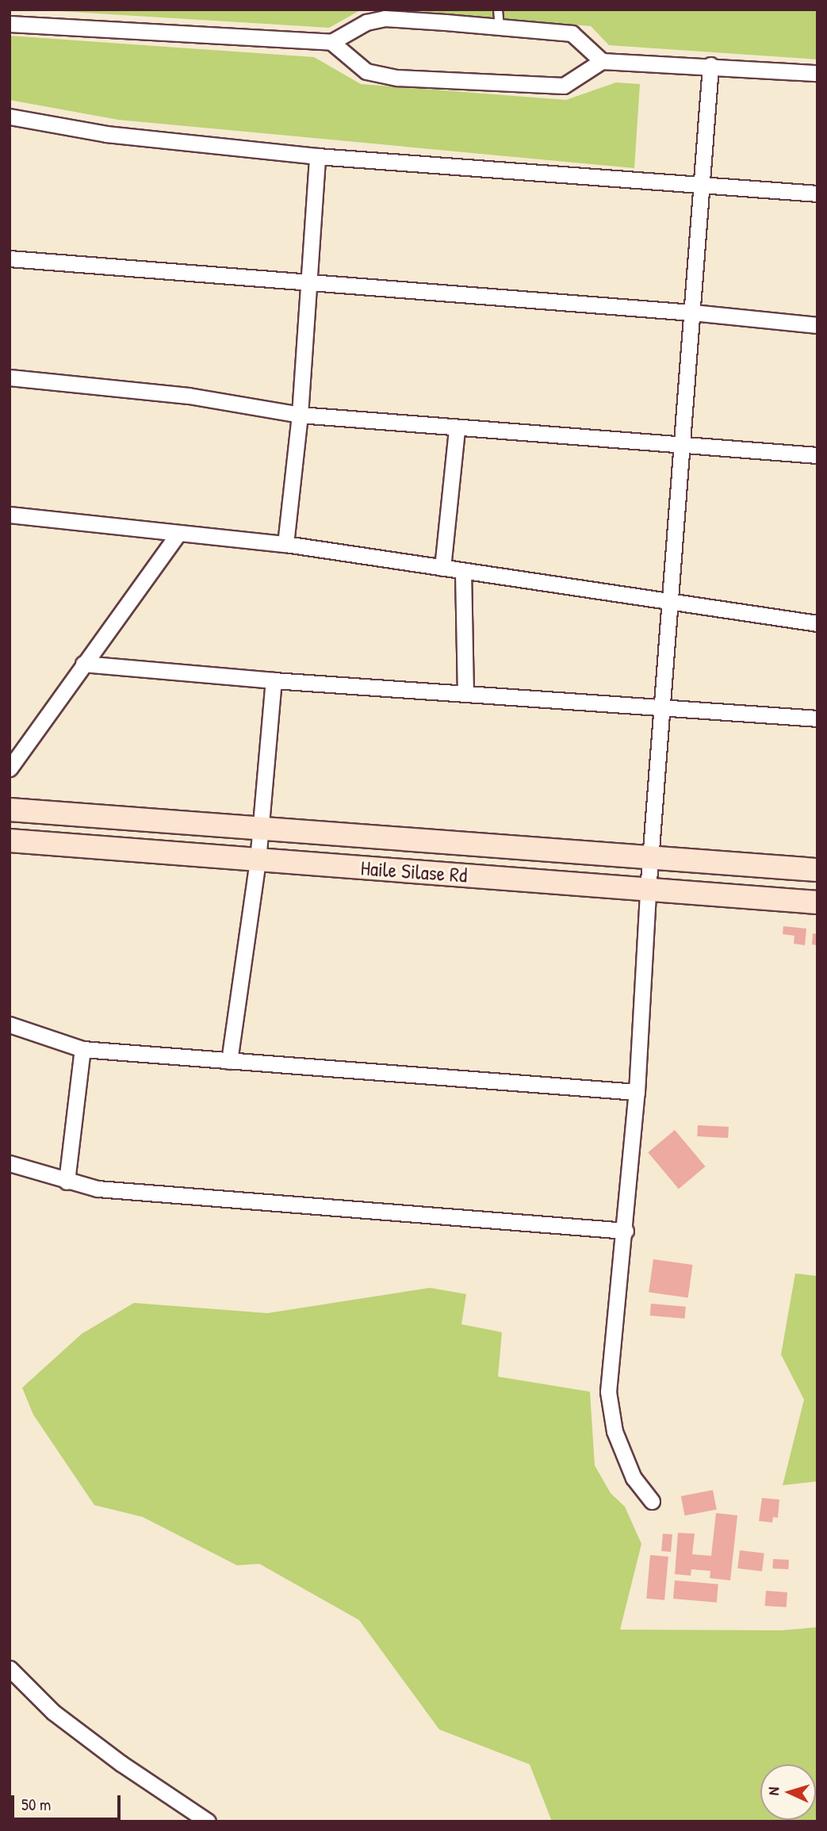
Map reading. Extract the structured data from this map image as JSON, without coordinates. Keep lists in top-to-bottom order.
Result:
{
  "streets": {
    "main road": ["Haile Silase Rd"]
  },
  "scale_bar": "50 m",
  "north": "left"
}
